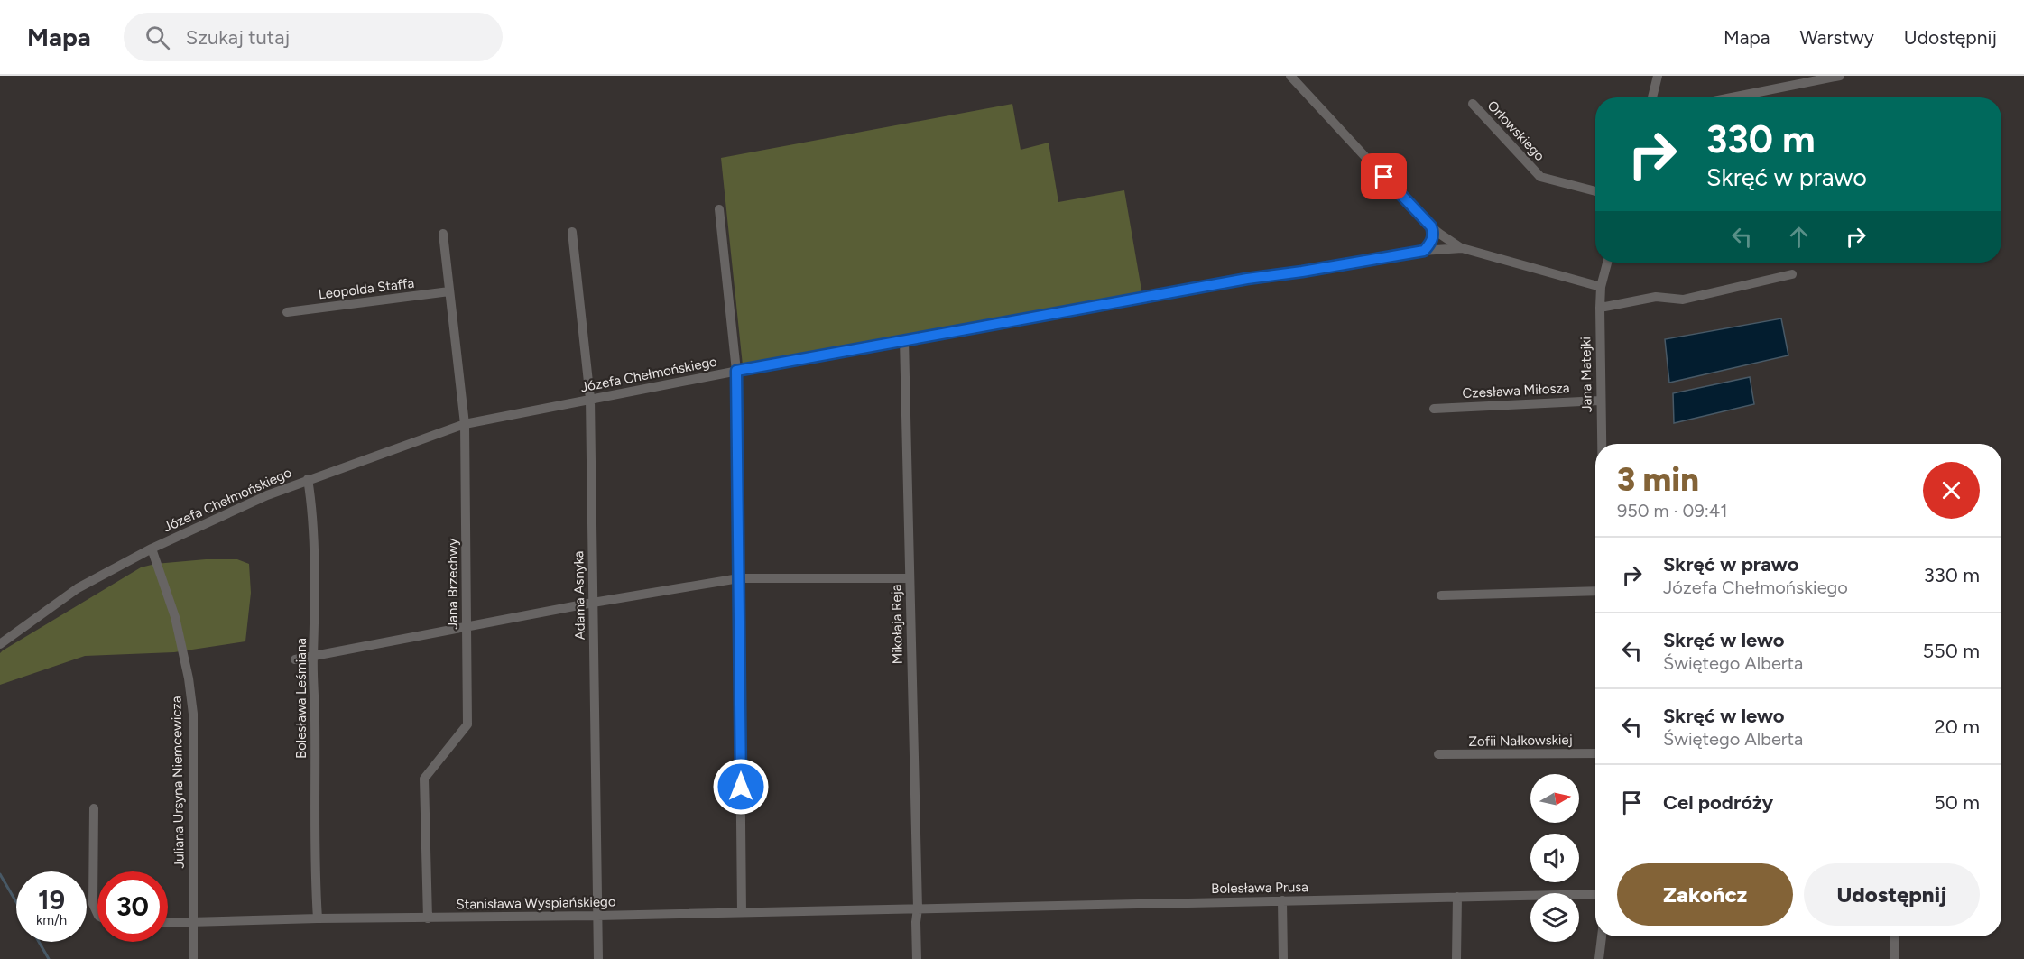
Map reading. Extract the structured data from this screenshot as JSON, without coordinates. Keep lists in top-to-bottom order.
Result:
{
  "streets": {
    "street": [
      "Orłowskiego",
      "Leopolda Staffa",
      "Józefa Chełmońskiego",
      "Jana Matejki",
      "Czesława Miłosza",
      "Jana Brzechwy",
      "Adama Asnyka",
      "Mikołaja Reja",
      "Bolesława Leśmiana",
      "Zofii Nałkowskiej",
      "Juliana Ursyna Niemcewicza",
      "Bolesława Prusa",
      "Stanisława Wyspiańskiego"
    ]
  },
  "crossings": [
    ["Leopolda Staffa", "Jana Brzechwy"],
    ["Józefa Chełmońskiego", "Jana Matejki"],
    ["Józefa Chełmońskiego", "Jana Brzechwy"],
    ["Józefa Chełmońskiego", "Adama Asnyka"],
    ["Józefa Chełmońskiego", "Mikołaja Reja"],
    ["Józefa Chełmońskiego", "Bolesława Leśmiana"],
    ["Józefa Chełmońskiego", "Juliana Ursyna Niemcewicza"],
    ["Jana Matejki", "Czesława Miłosza"],
    ["Jana Brzechwy", "Stanisława Wyspiańskiego"],
    ["Adama Asnyka", "Stanisława Wyspiańskiego"],
    ["Mikołaja Reja", "Bolesława Prusa"],
    ["Mikołaja Reja", "Stanisława Wyspiańskiego"],
    ["Bolesława Leśmiana", "Stanisława Wyspiańskiego"],
    ["Juliana Ursyna Niemcewicza", "Stanisława Wyspiańskiego"],
    ["Bolesława Prusa", "Stanisława Wyspiańskiego"]
  ],
  "north": "right",
  "page": {
    "header": "Mapa",
    "search": "Szukaj tutaj",
    "nav": ["Mapa", "Warstwy", "Udostępnij"],
    "turn": ["330 m", "Skręć w prawo"],
    "heading": ["3 min", "950 m · 09:41"],
    "list": [
      {
        "name": "Skręć w prawo",
        "note": "Józefa Chełmońskiego",
        "value": "330 m"
      },
      {
        "name": "Skręć w lewo",
        "note": "Świętego Alberta",
        "value": "550 m"
      },
      {
        "name": "Skręć w lewo",
        "note": "Świętego Alberta",
        "value": "20 m"
      },
      {
        "name": "Cel podróży",
        "value": "50 m"
      }
    ],
    "buttons": ["Zakończ", "Udostępnij"],
    "speed": "19 km/h",
    "limit": "30"
  }
}
